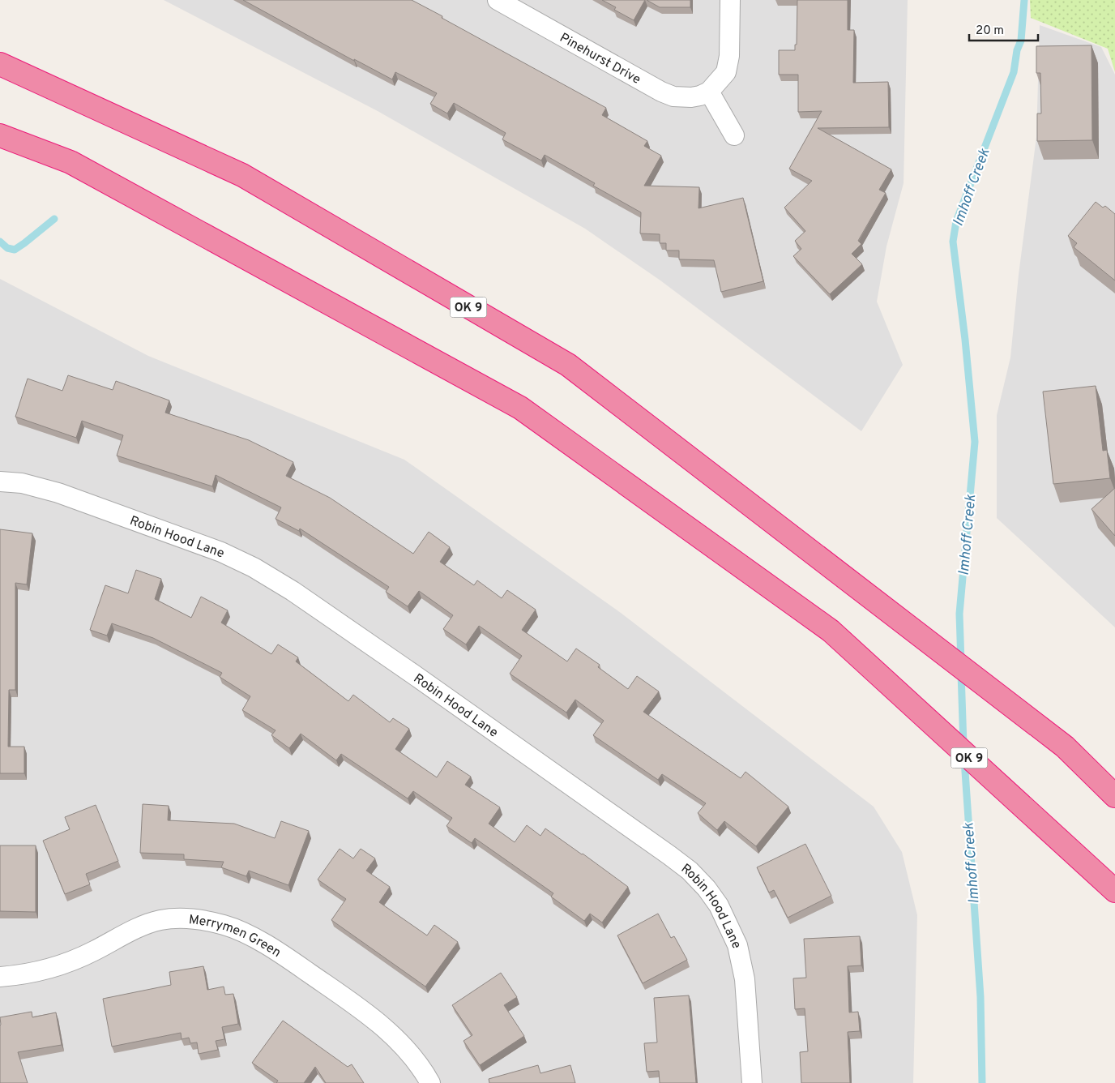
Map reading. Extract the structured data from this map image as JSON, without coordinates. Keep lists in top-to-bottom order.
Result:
{
  "streets": {
    "highway": ["OK 9"],
    "street": ["Pinehurst Drive", "Robin Hood Lane", "Merrymen Green"]
  },
  "water": ["Imhoff Creek"],
  "scale_bar": "20 m"
}
